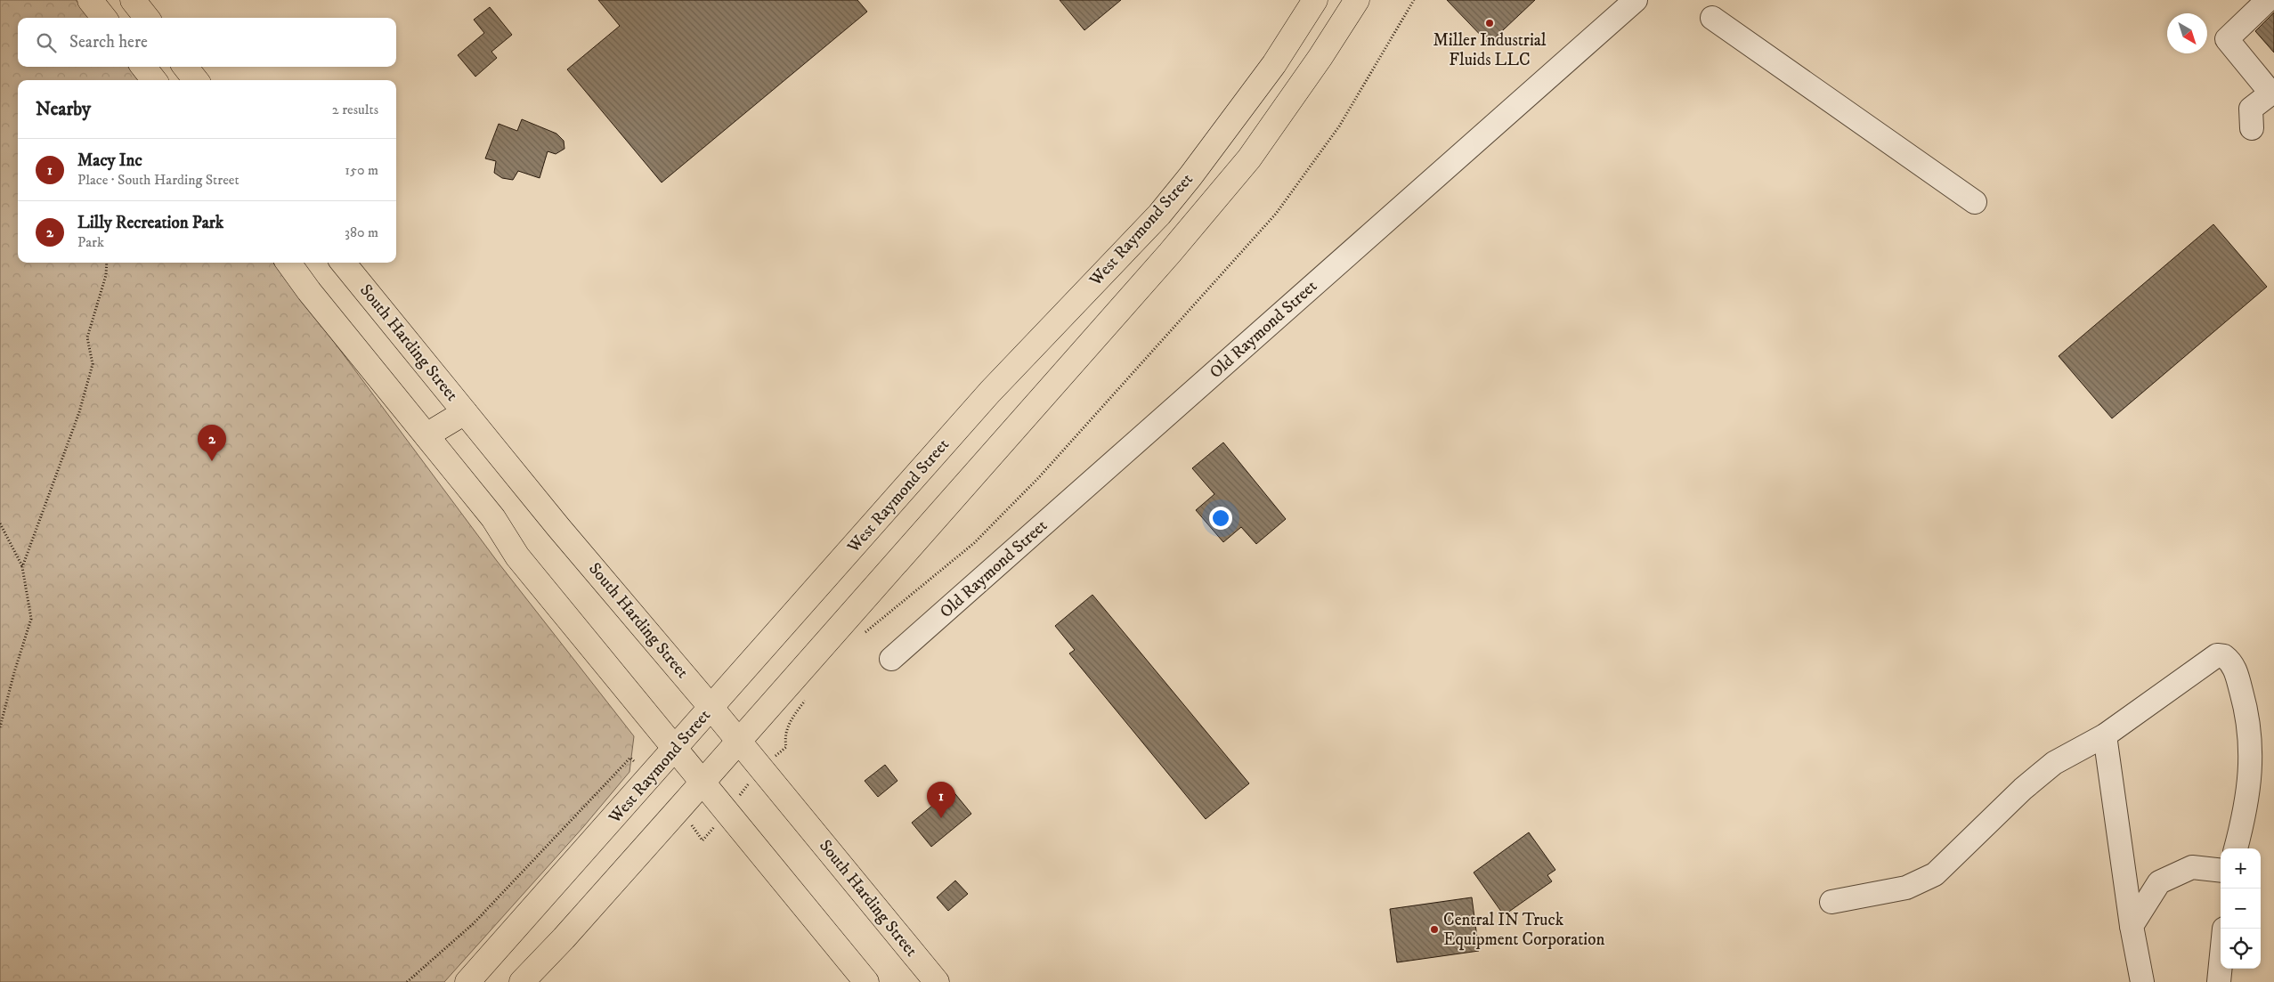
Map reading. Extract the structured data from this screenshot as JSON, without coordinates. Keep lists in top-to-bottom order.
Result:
{
  "streets": {
    "main road": ["West Raymond Street", "South Harding Street"],
    "lane": ["Old Raymond Street"]
  },
  "crossings": [
    ["West Raymond Street", "South Harding Street"]
  ],
  "places": ["Miller Industrial Fluids LLC", "Central IN Truck Equipment Corporation"],
  "north": "bottom right",
  "page": {
    "search": "Search here",
    "heading": ["Nearby", "2 results"],
    "list": [
      {
        "mark": "1",
        "name": "Macy Inc",
        "note": "Place · South Harding Street",
        "value": "150 m"
      },
      {
        "mark": "2",
        "name": "Lilly Recreation Park",
        "note": "Park",
        "value": "380 m"
      }
    ],
    "pins": ["2", "1"],
    "map_buttons": ["+", "−"]
  }
}
